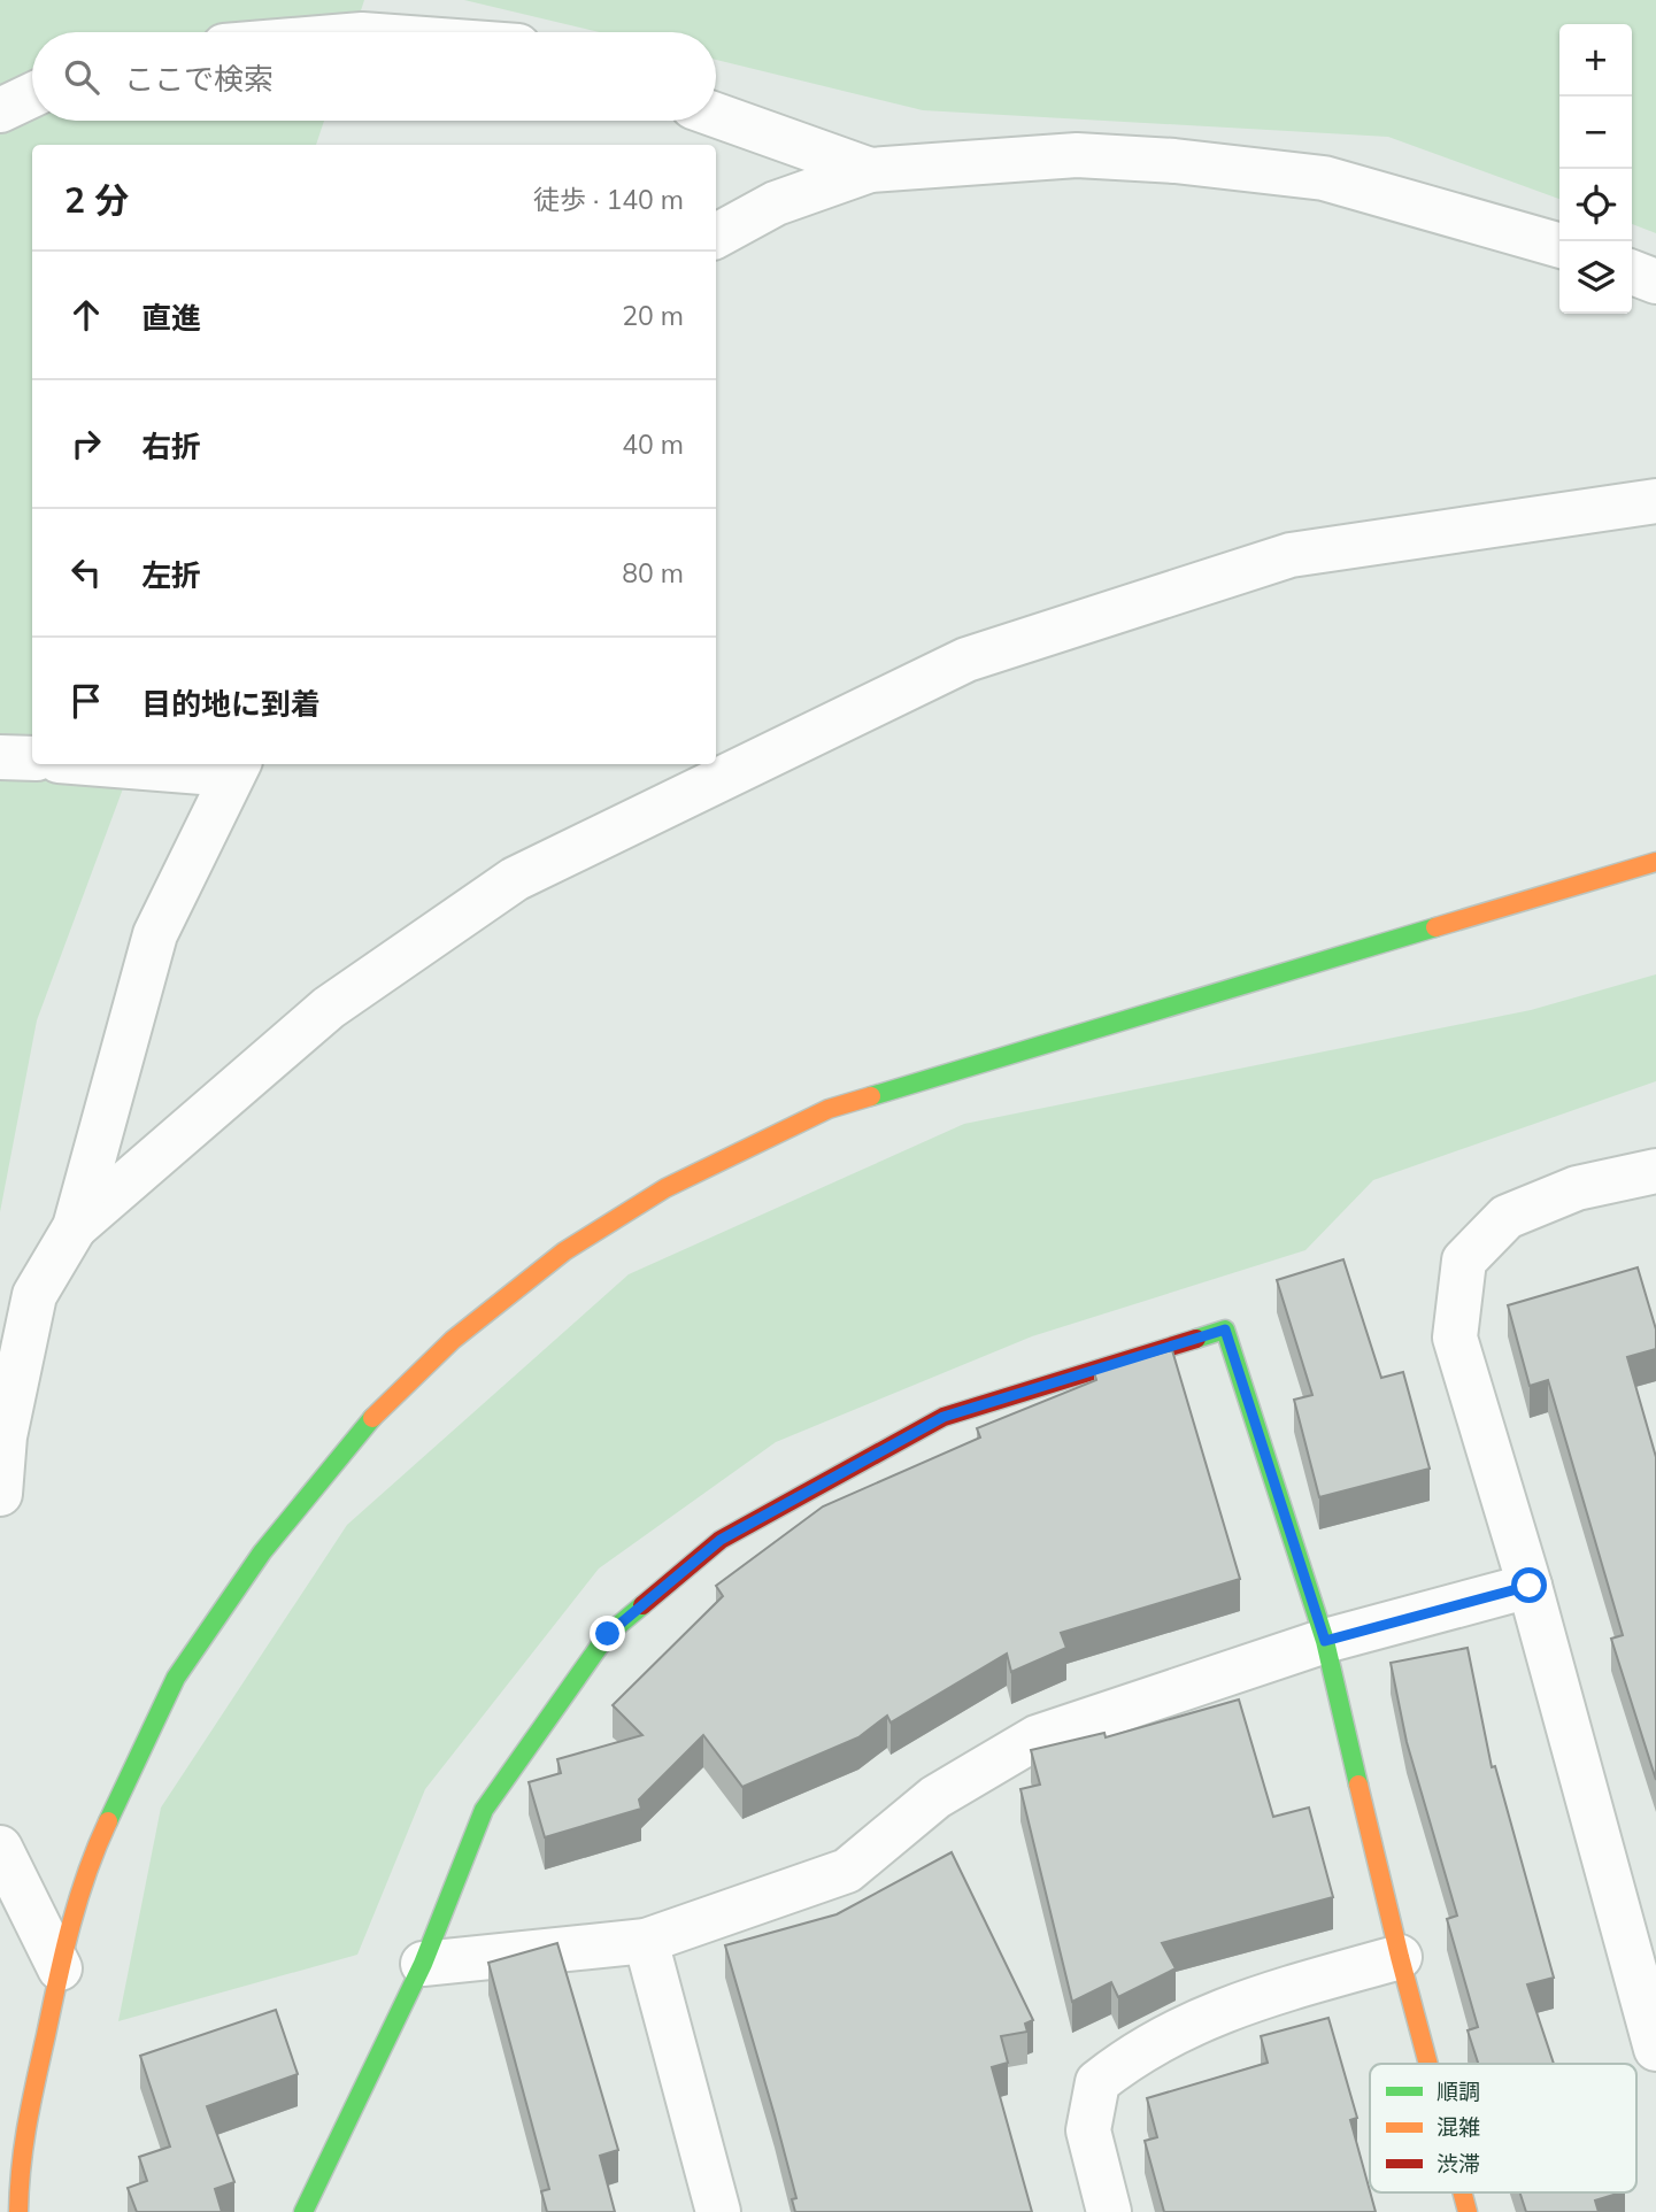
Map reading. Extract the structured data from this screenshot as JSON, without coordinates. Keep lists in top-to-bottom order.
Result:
{
  "legend": ["順調", "混雑", "渋滞"],
  "page": {
    "map_buttons": ["+", "−"],
    "search": "ここで検索",
    "heading": ["2 分", "徒歩 · 140 m"],
    "list": [
      ["直進", "20 m"],
      ["右折", "40 m"],
      ["左折", "80 m"],
      "目的地に到着"
    ]
  }
}
